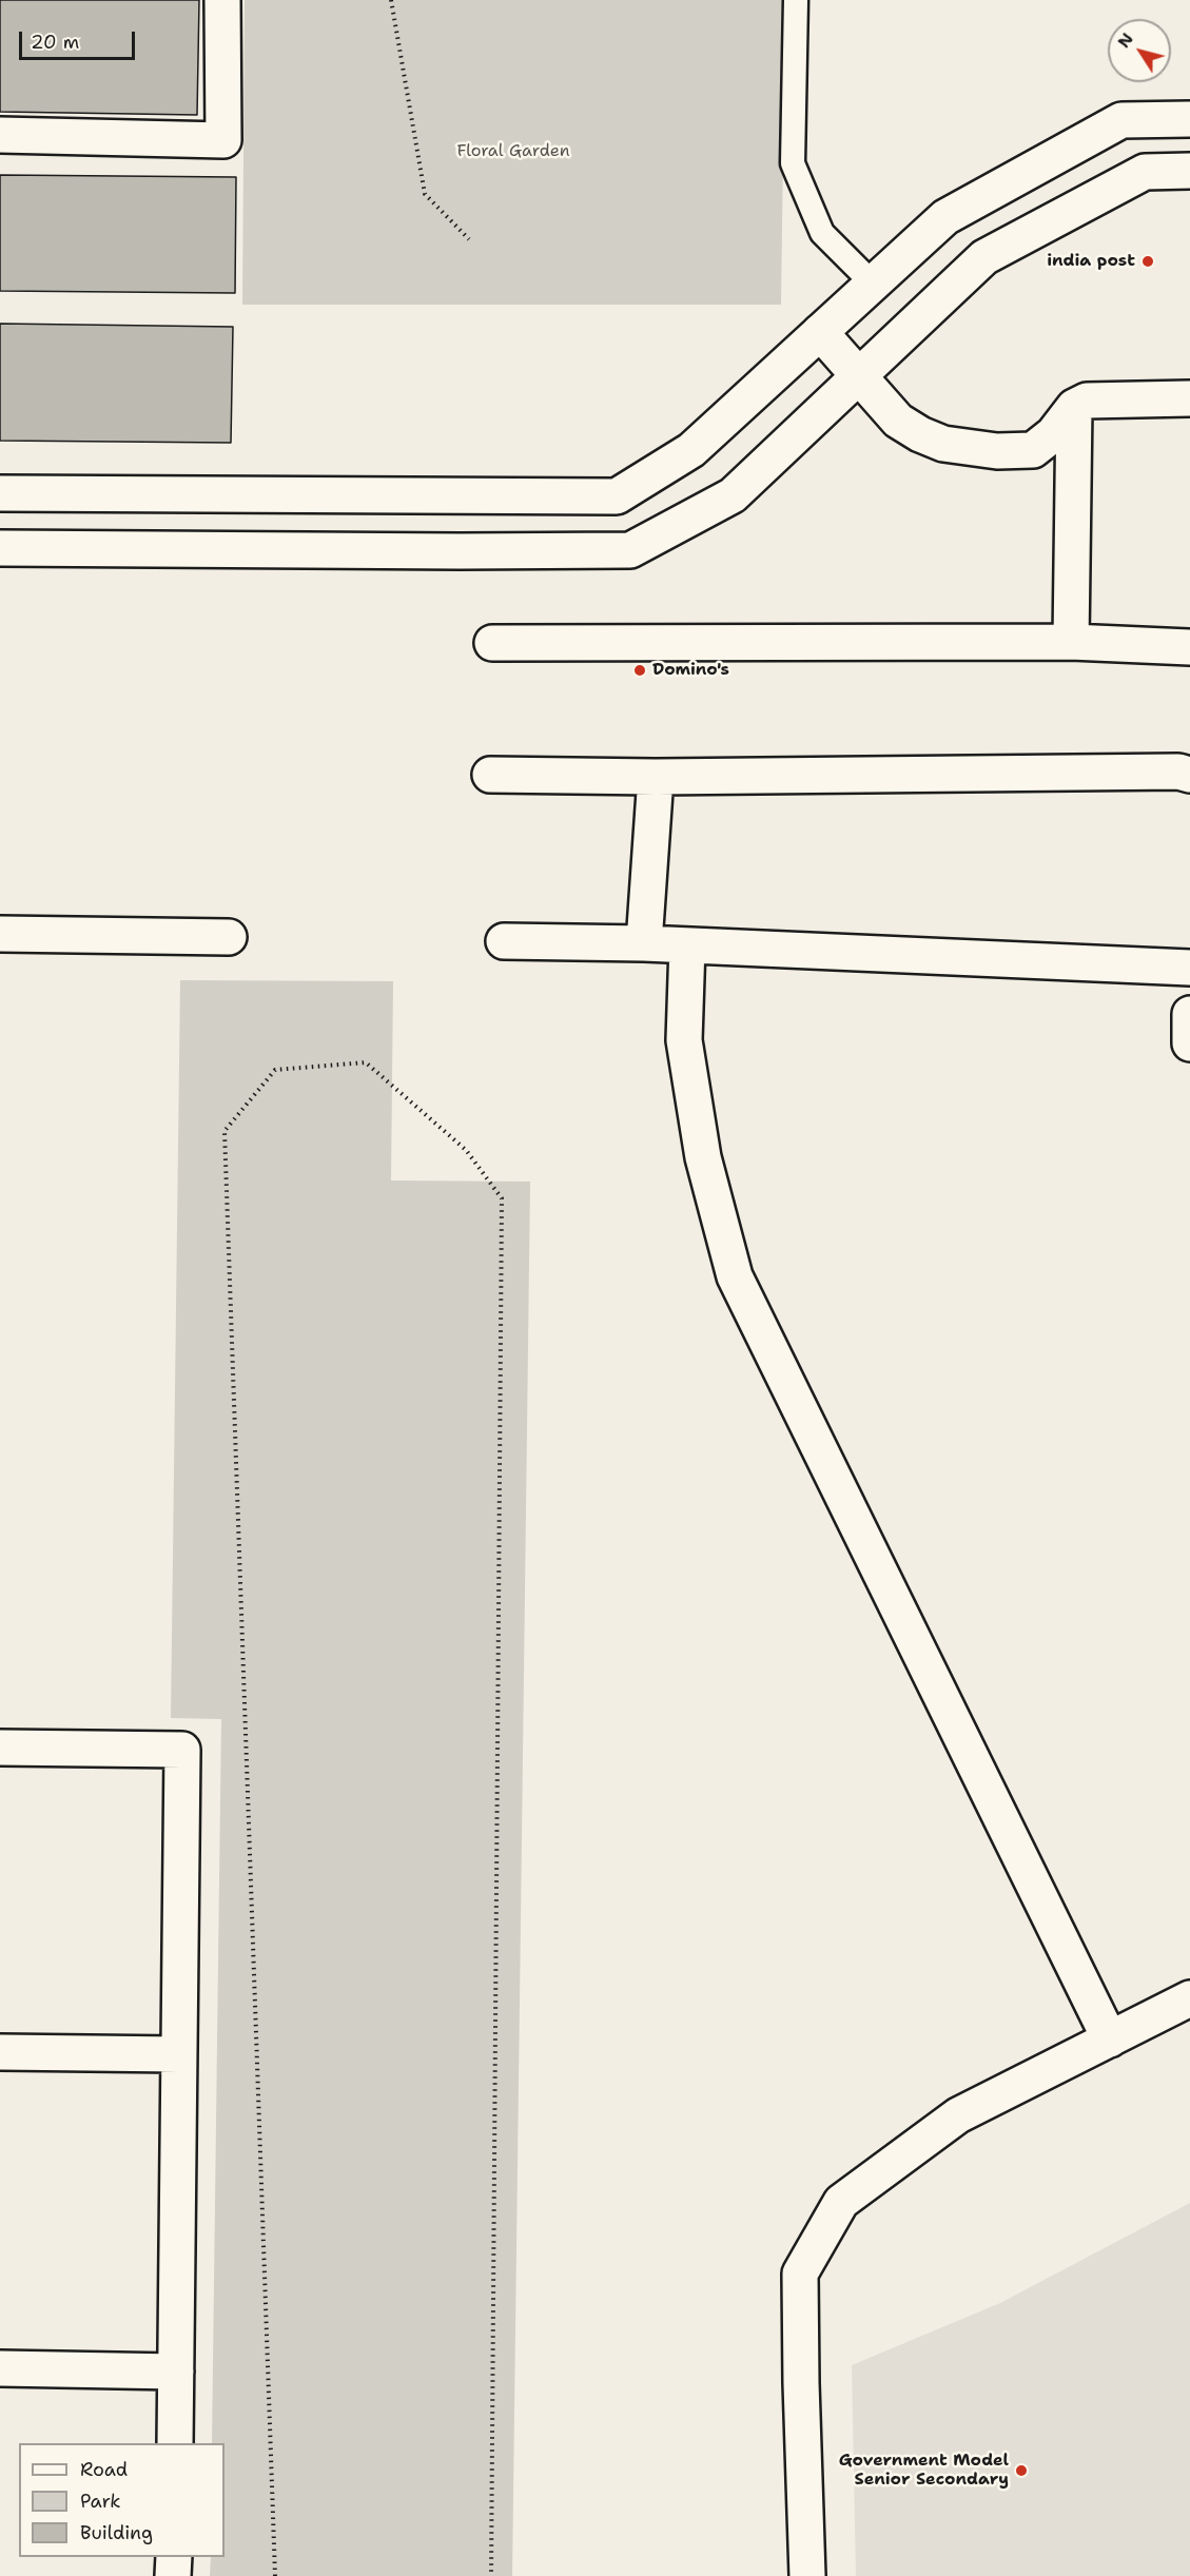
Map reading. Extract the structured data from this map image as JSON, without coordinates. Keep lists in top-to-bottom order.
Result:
{
  "parks": ["Floral Garden"],
  "places": ["india post", "Domino's", "Government Model Senior Secondary"],
  "legend": ["Road", "Park", "Building"],
  "scale_bar": "20 m",
  "north": "top left"
}
